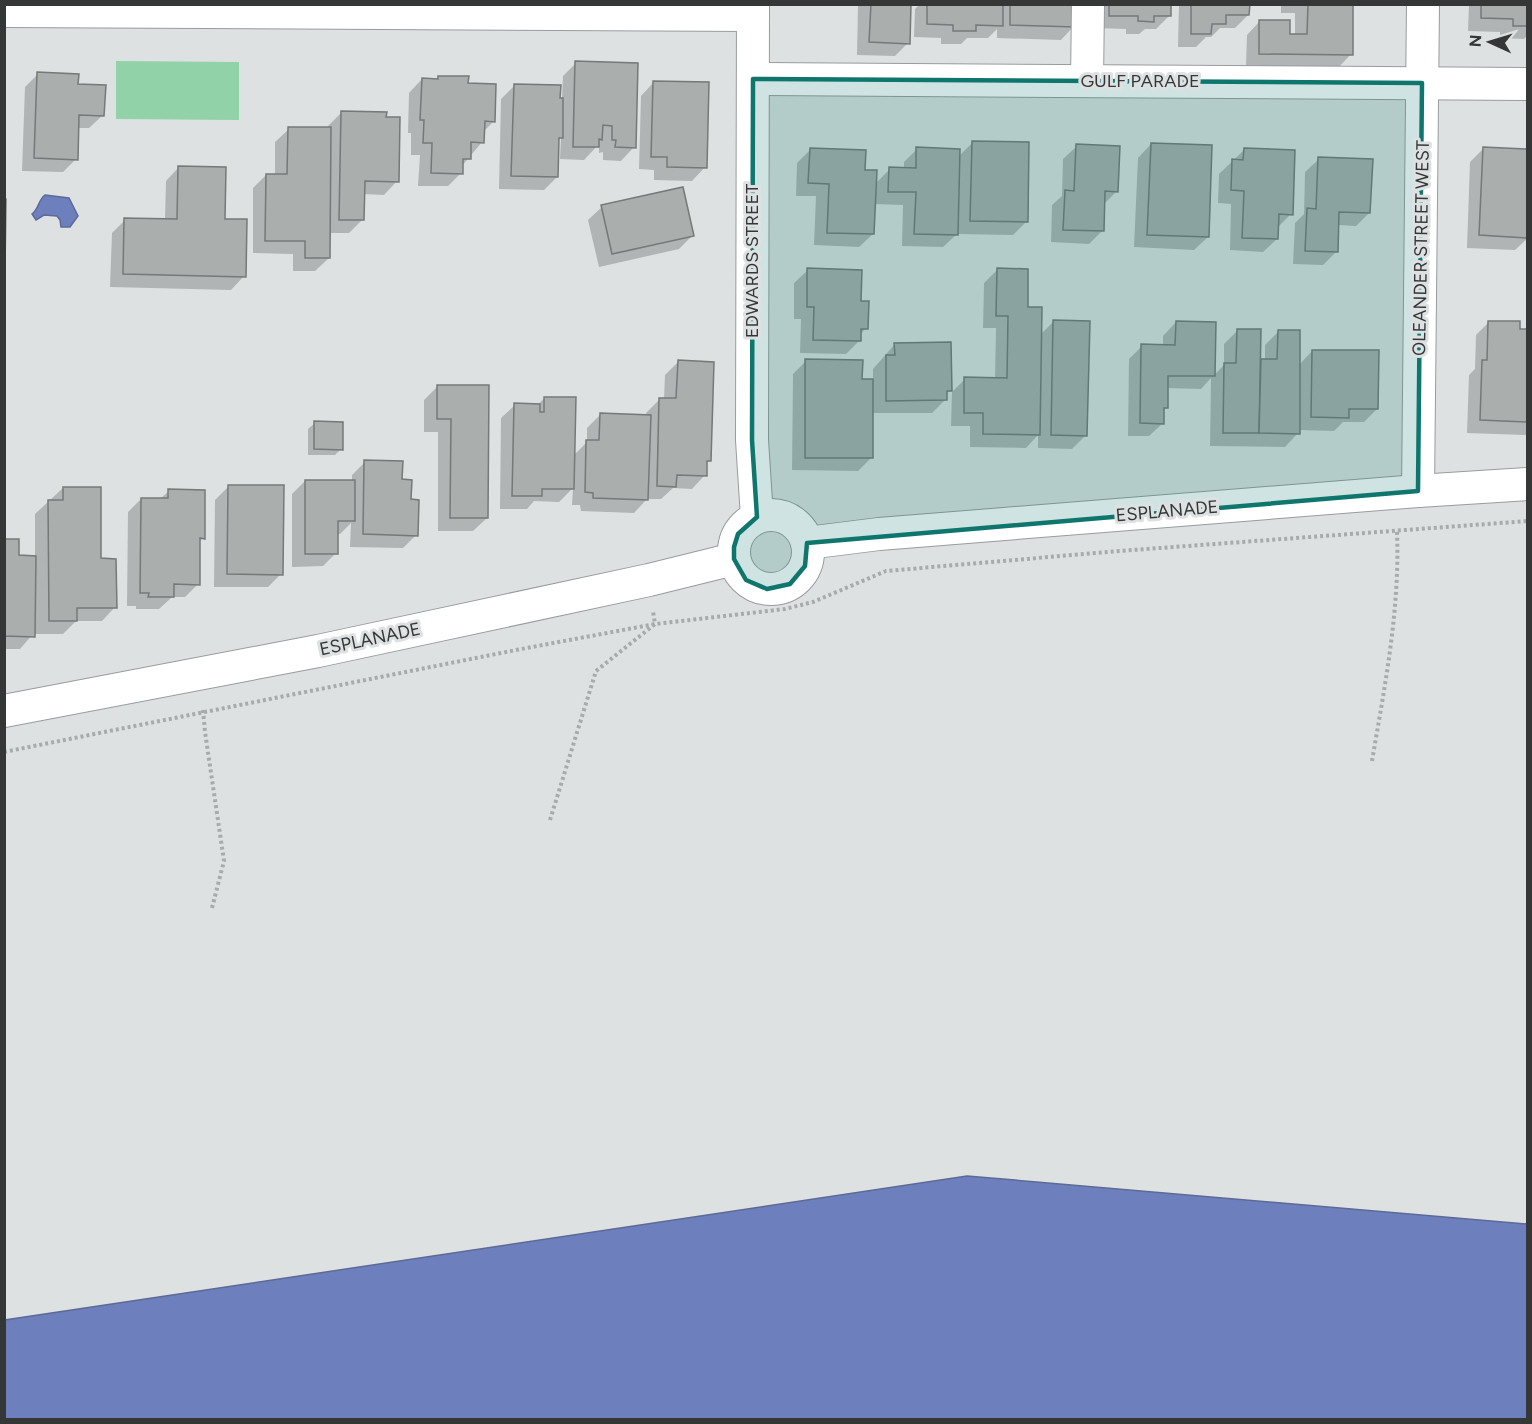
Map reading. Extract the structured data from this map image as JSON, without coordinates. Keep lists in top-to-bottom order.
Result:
{
  "streets": {
    "street": [
      "GULF PARADE",
      "OLEANDER STREET WEST",
      "EDWARDS STREET",
      "ESPLANADE"
    ]
  },
  "crossings": [
    ["GULF PARADE", "OLEANDER STREET WEST"],
    ["GULF PARADE", "EDWARDS STREET"],
    ["OLEANDER STREET WEST", "ESPLANADE"],
    ["EDWARDS STREET", "ESPLANADE"]
  ],
  "north": "left"
}
